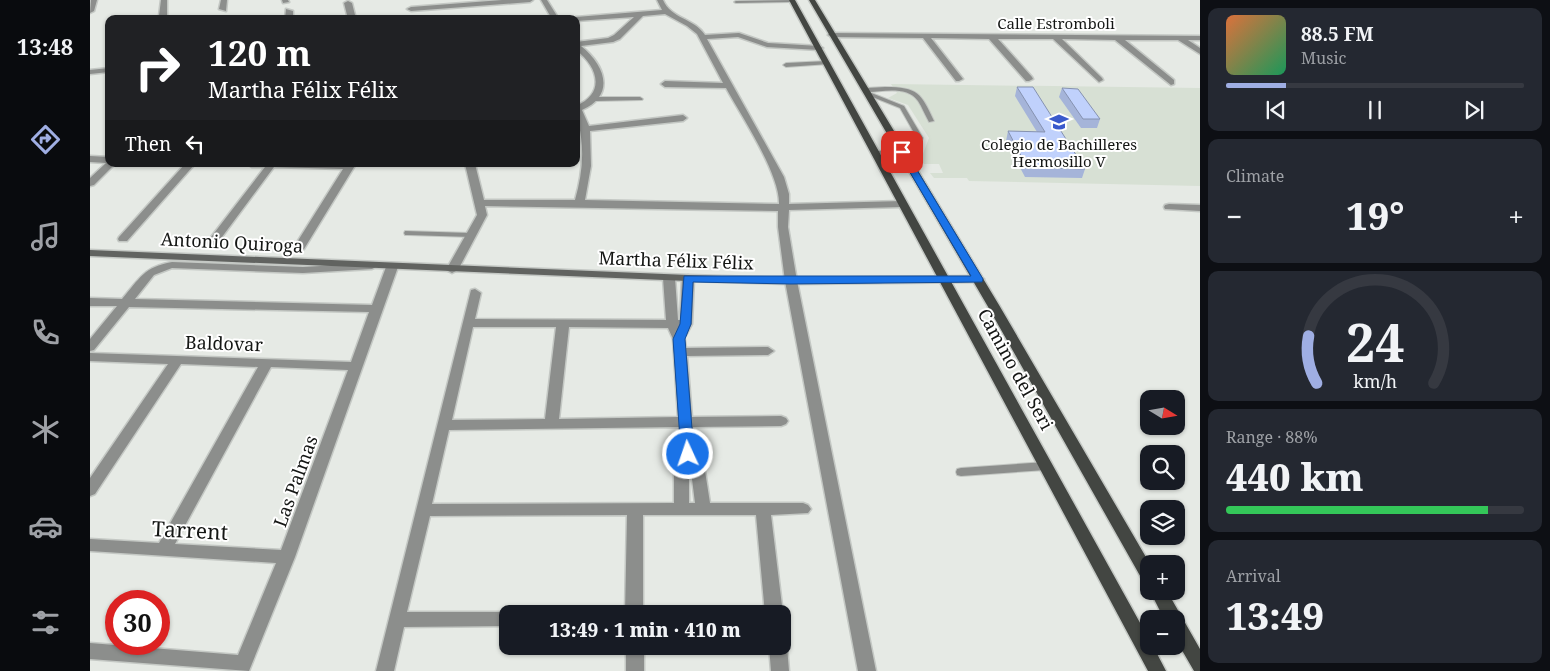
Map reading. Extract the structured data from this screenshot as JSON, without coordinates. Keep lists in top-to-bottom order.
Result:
{
  "streets": {
    "main road": ["Camino del Seri"],
    "street": [
      "Calle Estromboli",
      "Antonio Quiroga",
      "Martha Félix Félix",
      "Baldovar",
      "Las Palmas",
      "Tarrent"
    ]
  },
  "crossings": [
    ["Calle Estromboli", "Camino del Seri"],
    ["Antonio Quiroga", "Martha Félix Félix"],
    ["Martha Félix Félix", "Camino del Seri"],
    ["Martha Félix Félix", "Las Palmas"],
    ["Baldovar", "Las Palmas"],
    ["Las Palmas", "Tarrent"]
  ],
  "places": {
    "school or university": ["Colegio de Bachilleres Hermosillo V"]
  },
  "north": "right",
  "page": {
    "tabs": "13:48",
    "turn": ["120 m", "Martha Félix Félix"],
    "song": ["88.5 FM", "Music"],
    "then": "Then",
    "tile": [
      "Climate",
      ["Range · 88%", "440 km"],
      ["Arrival", "13:49"]
    ],
    "heat": ["−", "19°", "+"],
    "map_buttons": ["+", "−"],
    "limit": "30",
    "trip": "13:49 · 1 min · 410 m",
    "gauge": ["24", "km/h"]
  }
}
